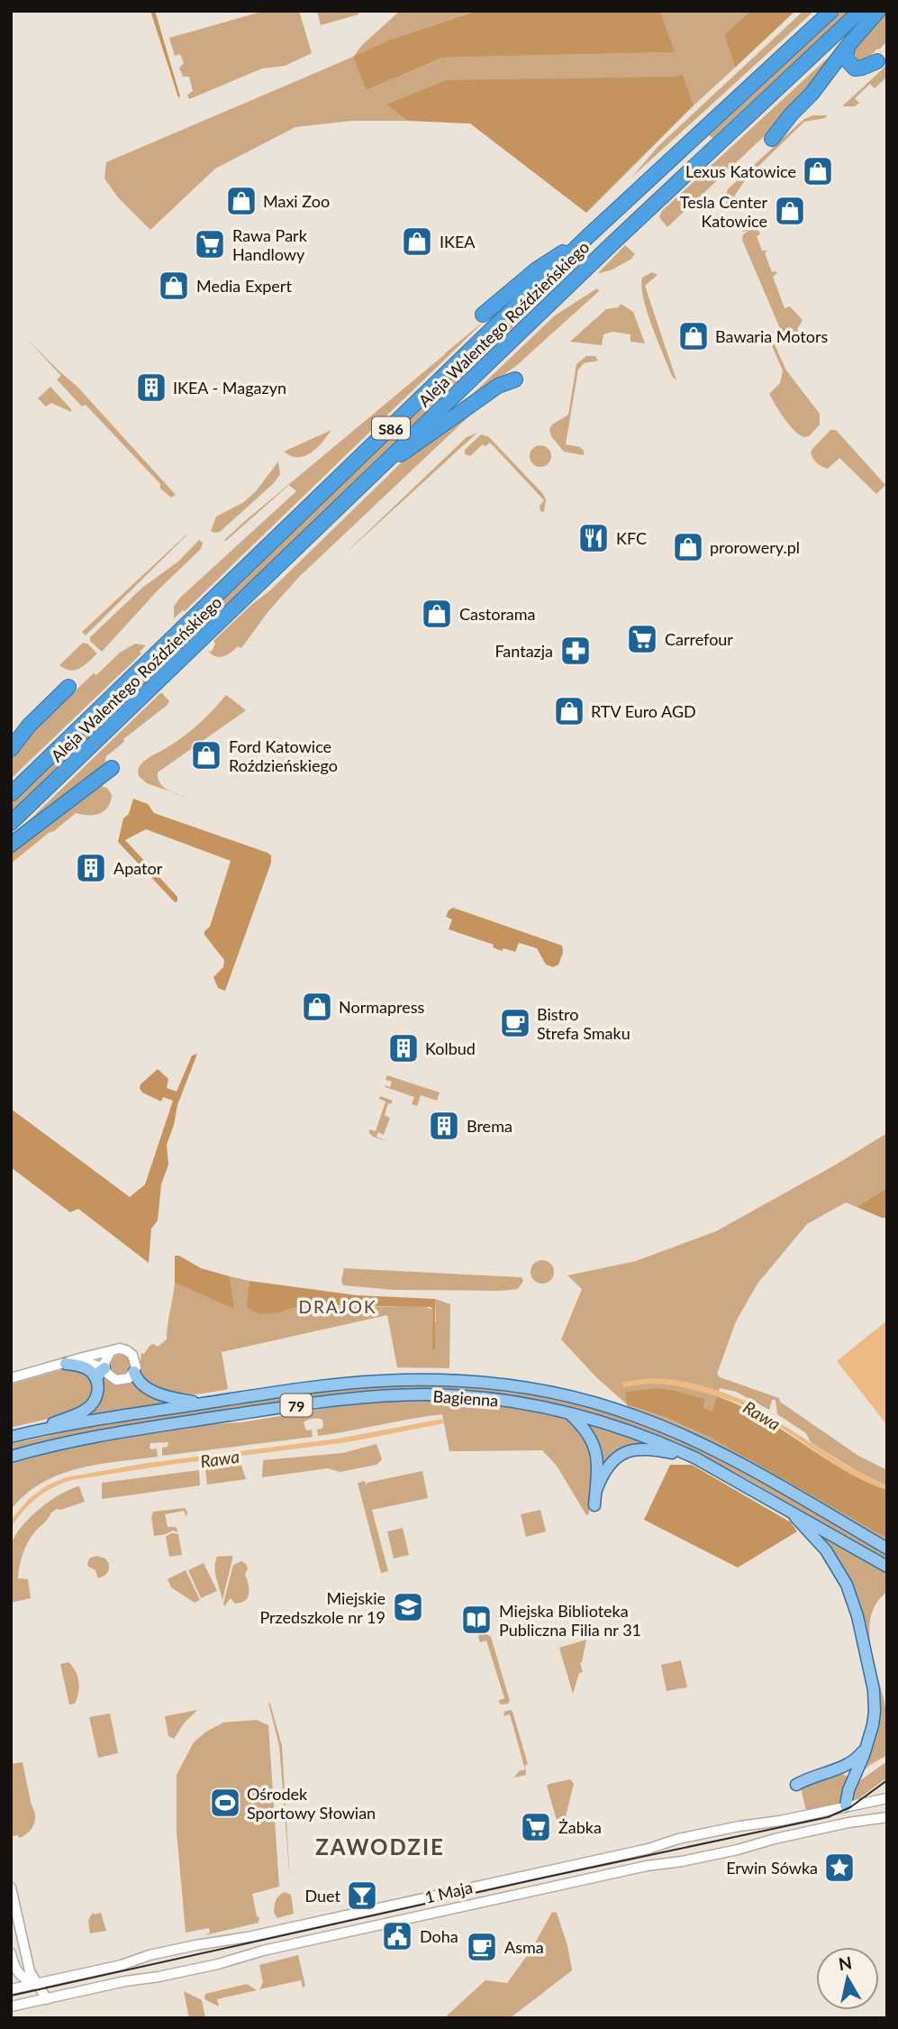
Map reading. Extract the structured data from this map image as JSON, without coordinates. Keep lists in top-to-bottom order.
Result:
{
  "streets": {
    "highway": ["Aleja Walentego Roździeńskiego", "S86"],
    "main road": ["Bagienna", "79"],
    "street": ["1 Maja"]
  },
  "districts": ["DRAJOK", "ZAWODZIE"],
  "water": ["Rawa"],
  "places": {
    "shop": [
      "Lexus Katowice",
      "Maxi Zoo",
      "Tesla Center Katowice",
      "IKEA",
      "Media Expert",
      "Bawaria Motors",
      "prorowery.pl",
      "Castorama",
      "RTV Euro AGD",
      "Ford Katowice Roździeńskiego",
      "Normapress"
    ],
    "supermarket": ["Rawa Park Handlowy", "Carrefour", "Żabka"],
    "building": [
      "IKEA - Magazyn",
      "Apator",
      "Kolbud",
      "Brema"
    ],
    "restaurant": ["KFC"],
    "pharmacy": ["Fantazja"],
    "cafe": ["Bistro Strefa Smaku", "Asma"],
    "school or university": ["Miejskie Przedszkole nr 19"],
    "library": ["Miejska Biblioteka Publiczna Filia nr 31"],
    "sports": ["Ośrodek Sportowy Słowian"],
    "place": ["Erwin Sówka"],
    "bar": ["Duet"],
    "public building": ["Doha"]
  },
  "north": "top"
}
